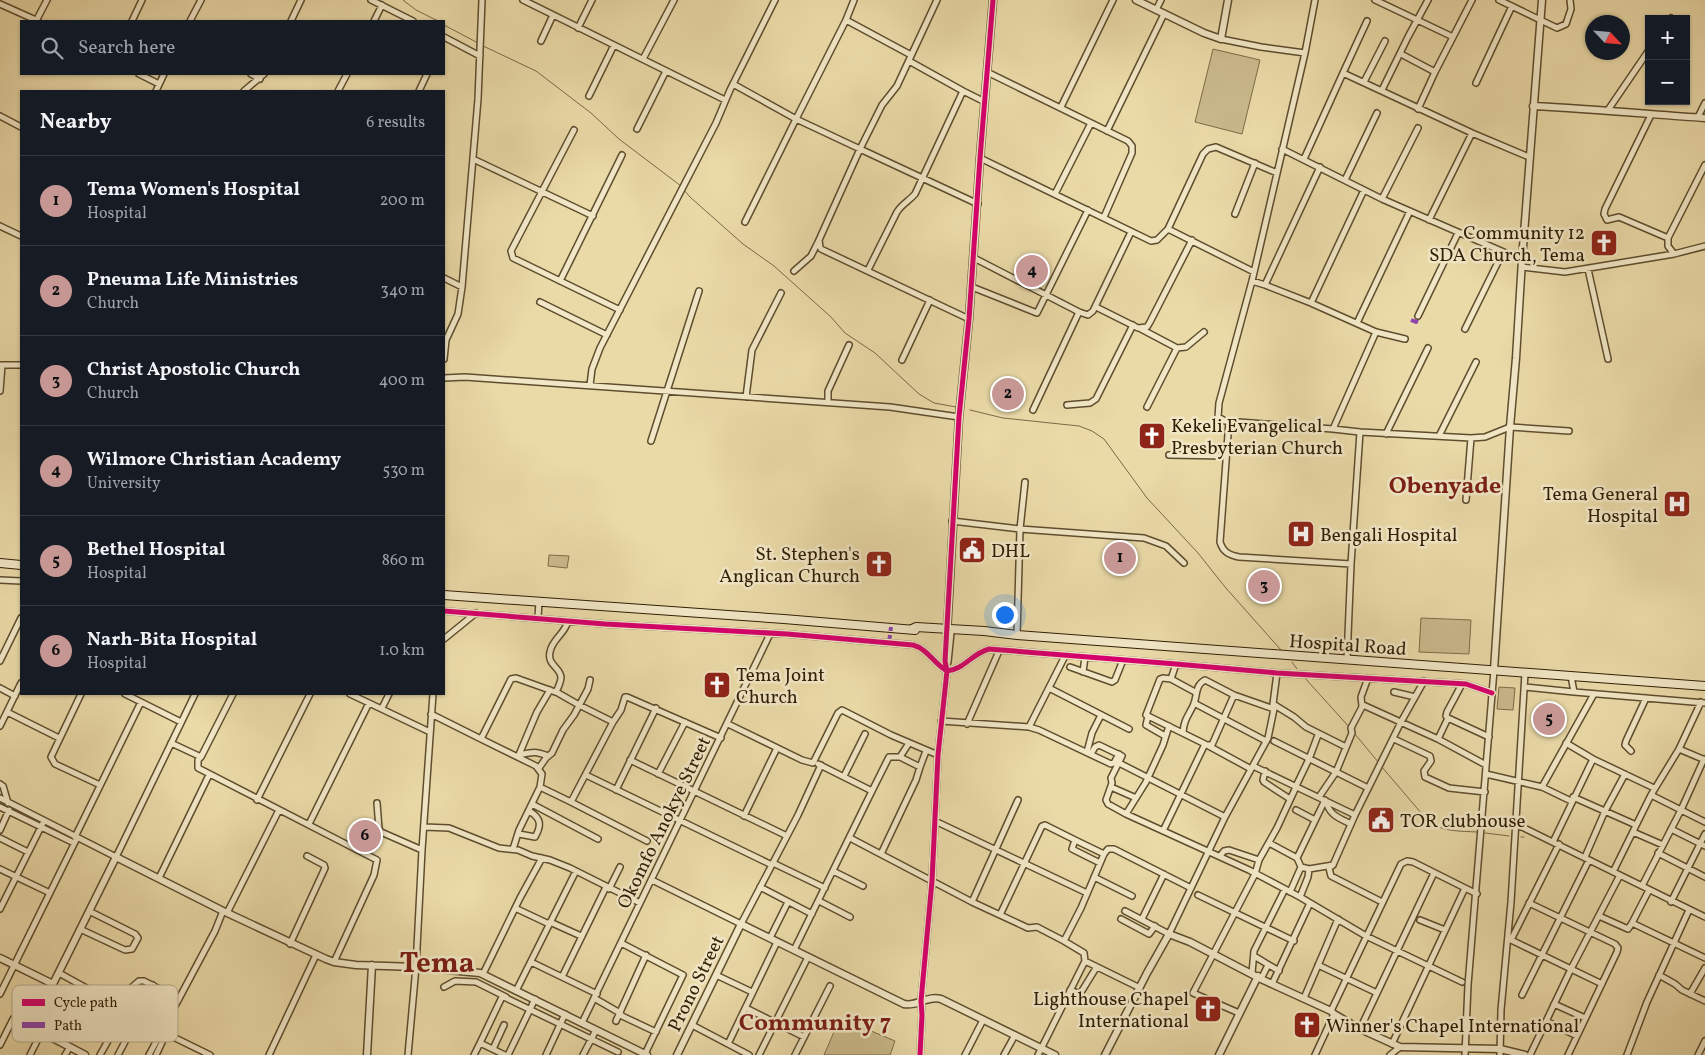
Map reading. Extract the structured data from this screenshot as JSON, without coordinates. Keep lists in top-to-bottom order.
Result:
{
  "streets": {
    "main road": ["Hospital Road"],
    "street": ["Okomfo Anokye Street", "Prono Street"]
  },
  "districts": ["Obenyade", "Tema", "Community 7"],
  "places": {
    "church": [
      "Community 12 SDA Church, Tema",
      "Kekeli Evangelical Presbyterian Church",
      "St. Stephen's Anglican Church",
      "Tema Joint Church",
      "Lighthouse Chapel International",
      "Winner's Chapel International"
    ],
    "hospital": ["Tema General Hospital", "Bengali Hospital"],
    "public building": ["DHL", "TOR clubhouse"]
  },
  "legend": ["Cycle path", "Path"],
  "north": "bottom right",
  "page": {
    "map_buttons": ["+", "−"],
    "search": "Search here",
    "heading": ["Nearby", "6 results"],
    "list": [
      {
        "mark": "1",
        "name": "Tema Women's Hospital",
        "note": "Hospital",
        "value": "200 m"
      },
      {
        "mark": "2",
        "name": "Pneuma Life Ministries",
        "note": "Church",
        "value": "340 m"
      },
      {
        "mark": "3",
        "name": "Christ Apostolic Church",
        "note": "Church",
        "value": "400 m"
      },
      {
        "mark": "4",
        "name": "Wilmore Christian Academy",
        "note": "University",
        "value": "530 m"
      },
      {
        "mark": "5",
        "name": "Bethel Hospital",
        "note": "Hospital",
        "value": "860 m"
      },
      {
        "mark": "6",
        "name": "Narh-Bita Hospital",
        "note": "Hospital",
        "value": "1.0 km"
      }
    ],
    "pins": [
      "4",
      "2",
      "1",
      "3",
      "5",
      "6"
    ]
  }
}
